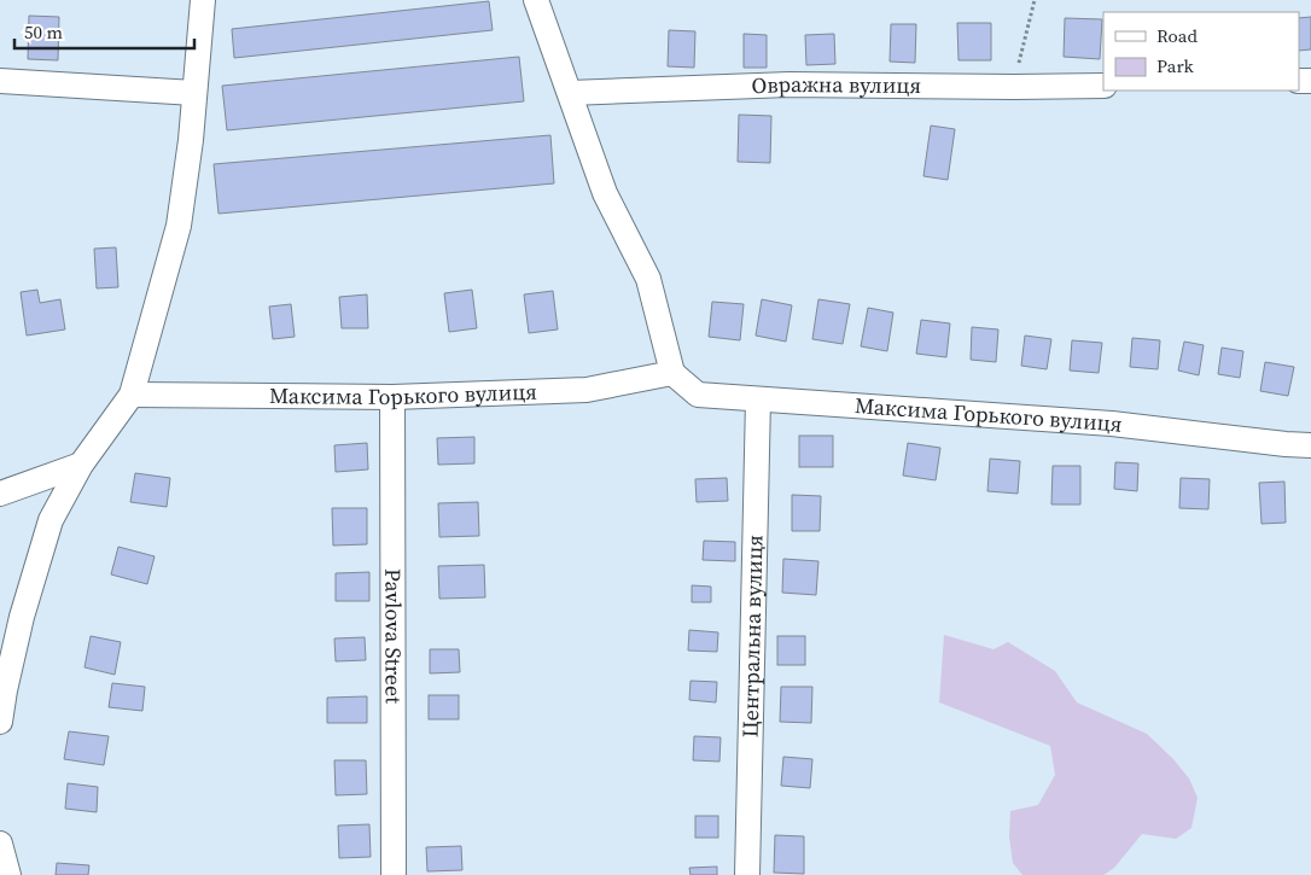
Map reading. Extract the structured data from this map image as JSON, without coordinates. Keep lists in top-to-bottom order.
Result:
{
  "streets": {
    "street": [
      "Овражна вулиця",
      "Максима Горького вулиця",
      "Pavlova Street",
      "Центральна вулиця"
    ]
  },
  "crossings": [
    ["Максима Горького вулиця", "Pavlova Street"],
    ["Максима Горького вулиця", "Центральна вулиця"]
  ],
  "legend": ["Road", "Park"],
  "scale_bar": "50 m"
}
